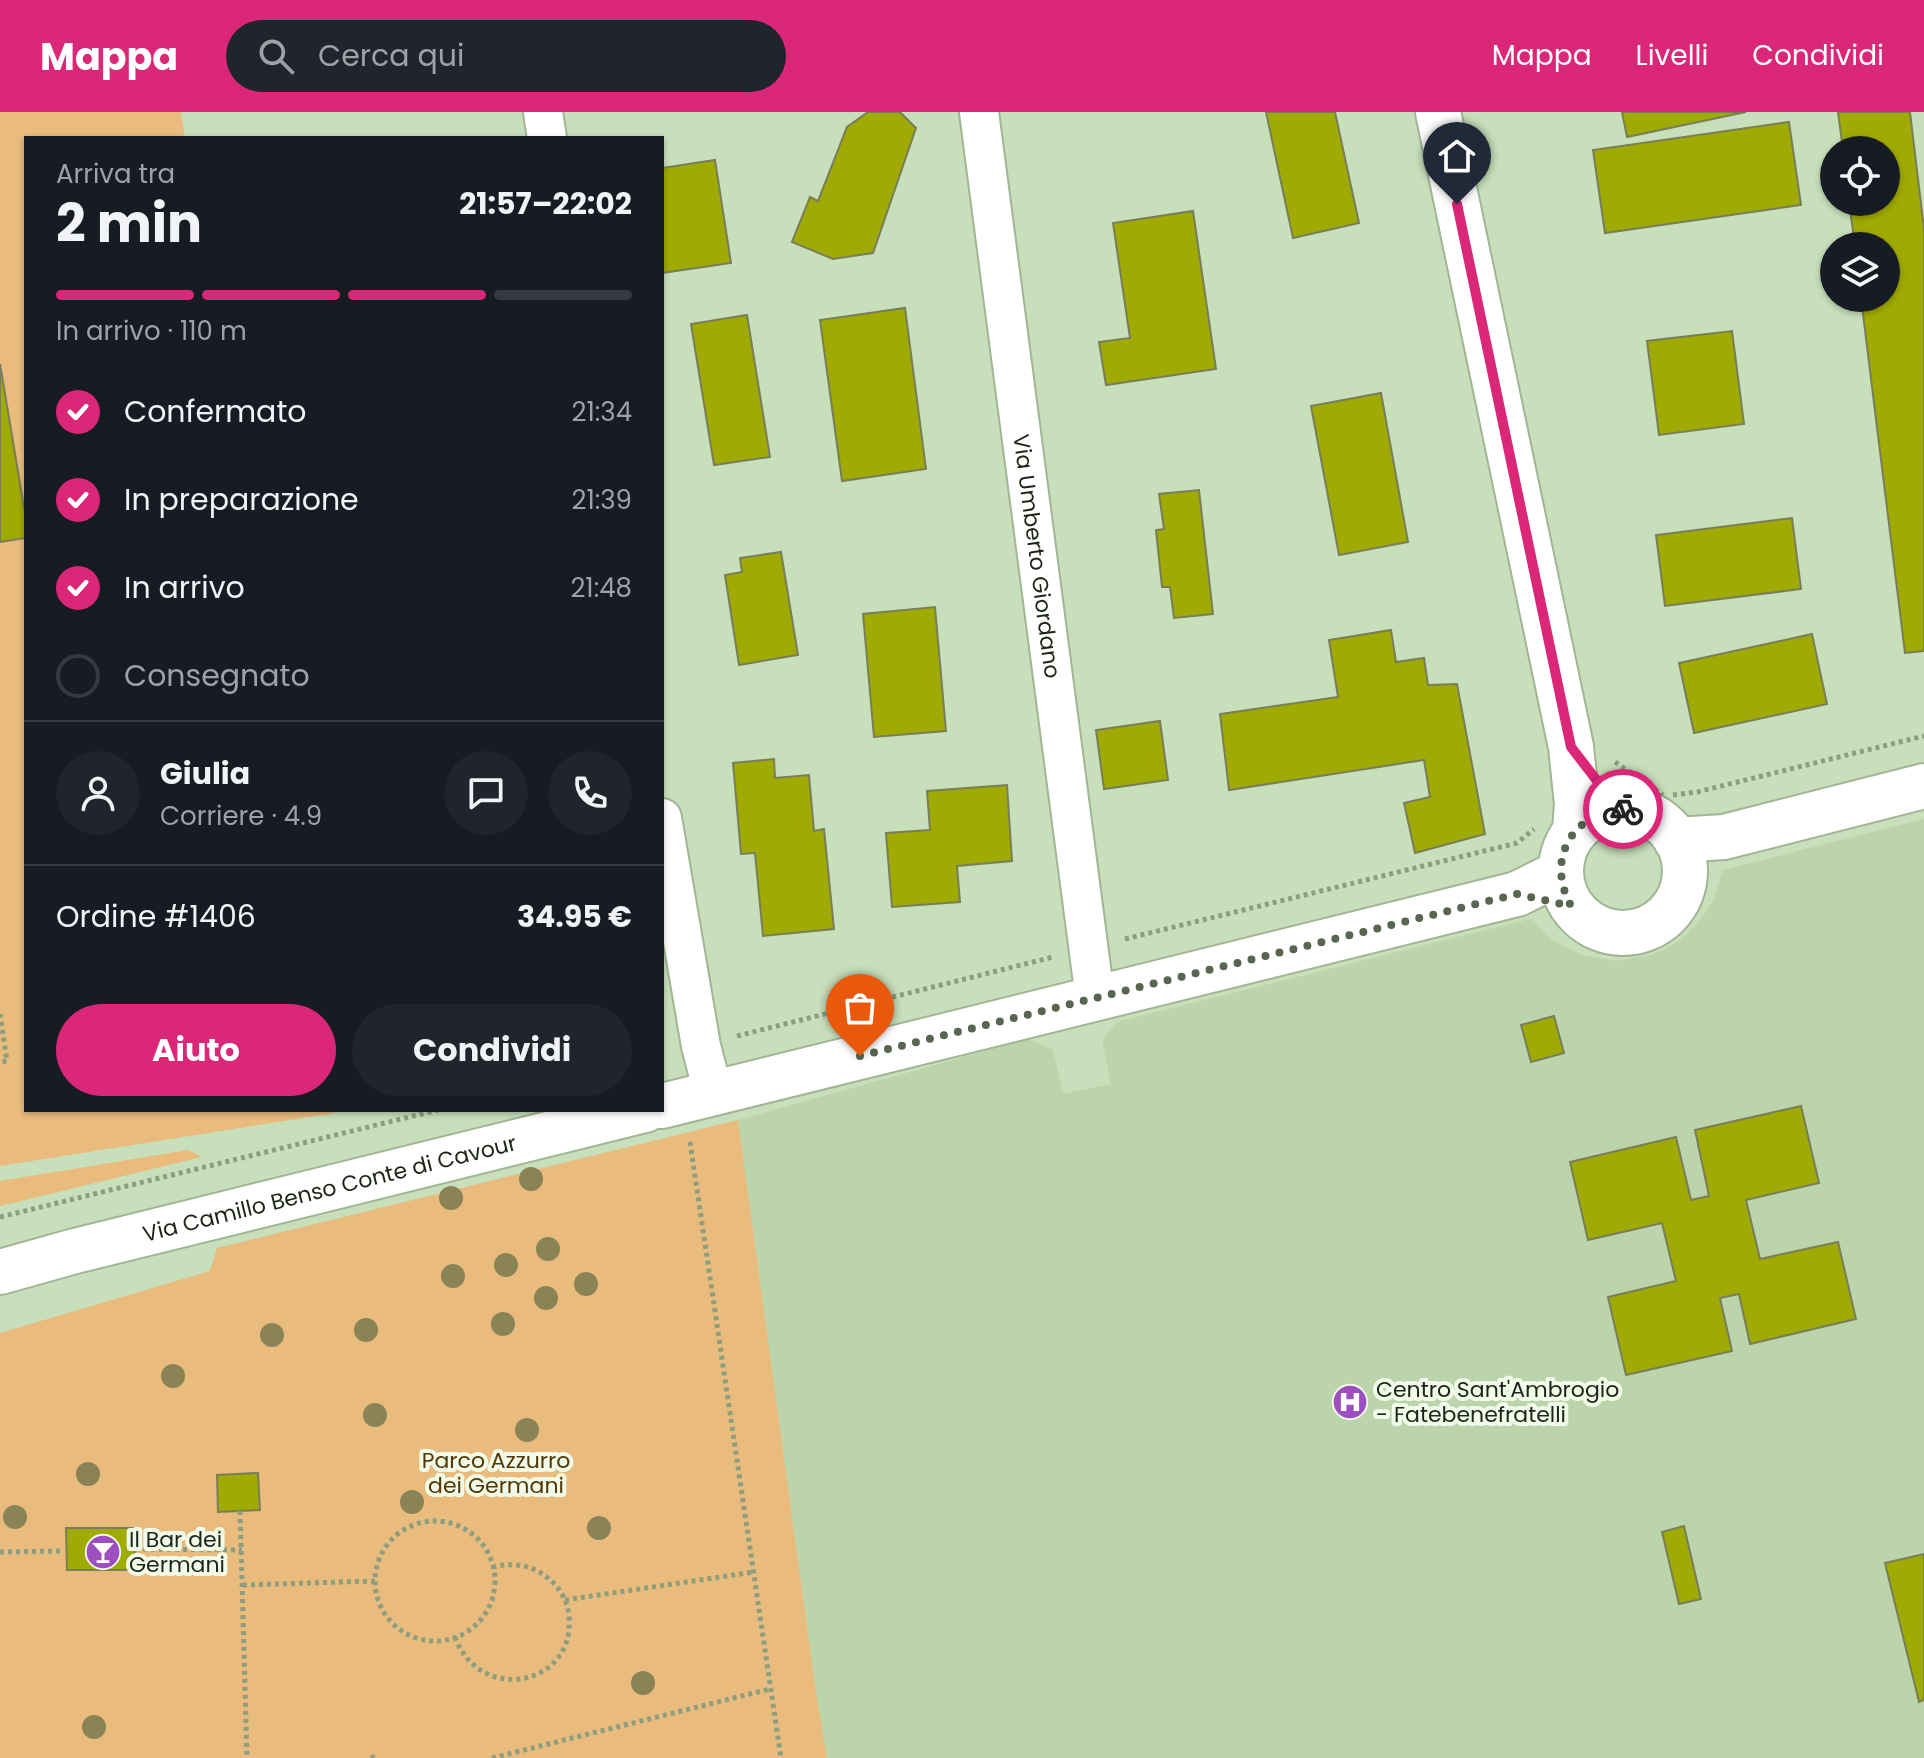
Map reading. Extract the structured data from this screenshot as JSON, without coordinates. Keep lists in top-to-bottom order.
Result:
{
  "streets": {
    "street": ["Via Umberto Giordano", "Via Camillo Benso Conte di Cavour"]
  },
  "crossings": [
    ["Via Umberto Giordano", "Via Camillo Benso Conte di Cavour"]
  ],
  "parks": ["Parco Azzurro dei Germani"],
  "places": {
    "hospital": ["Centro Sant'Ambrogio - Fatebenefratelli"],
    "bar": ["Il Bar dei Germani"]
  },
  "page": {
    "header": "Mappa",
    "search": "Cerca qui",
    "nav": ["Mappa", "Livelli", "Condividi"],
    "heading": ["2 min", "Arriva tra", "21:57–22:02"],
    "panel": [
      "Giulia",
      "Corriere · 4.9",
      "Ordine #1406",
      "34.95 €"
    ],
    "bar": "In arrivo · 110 m",
    "list": [
      ["Confermato", "21:34"],
      ["In preparazione", "21:39"],
      ["In arrivo", "21:48"],
      "Consegnato"
    ],
    "buttons": ["Aiuto", "Condividi"]
  }
}
